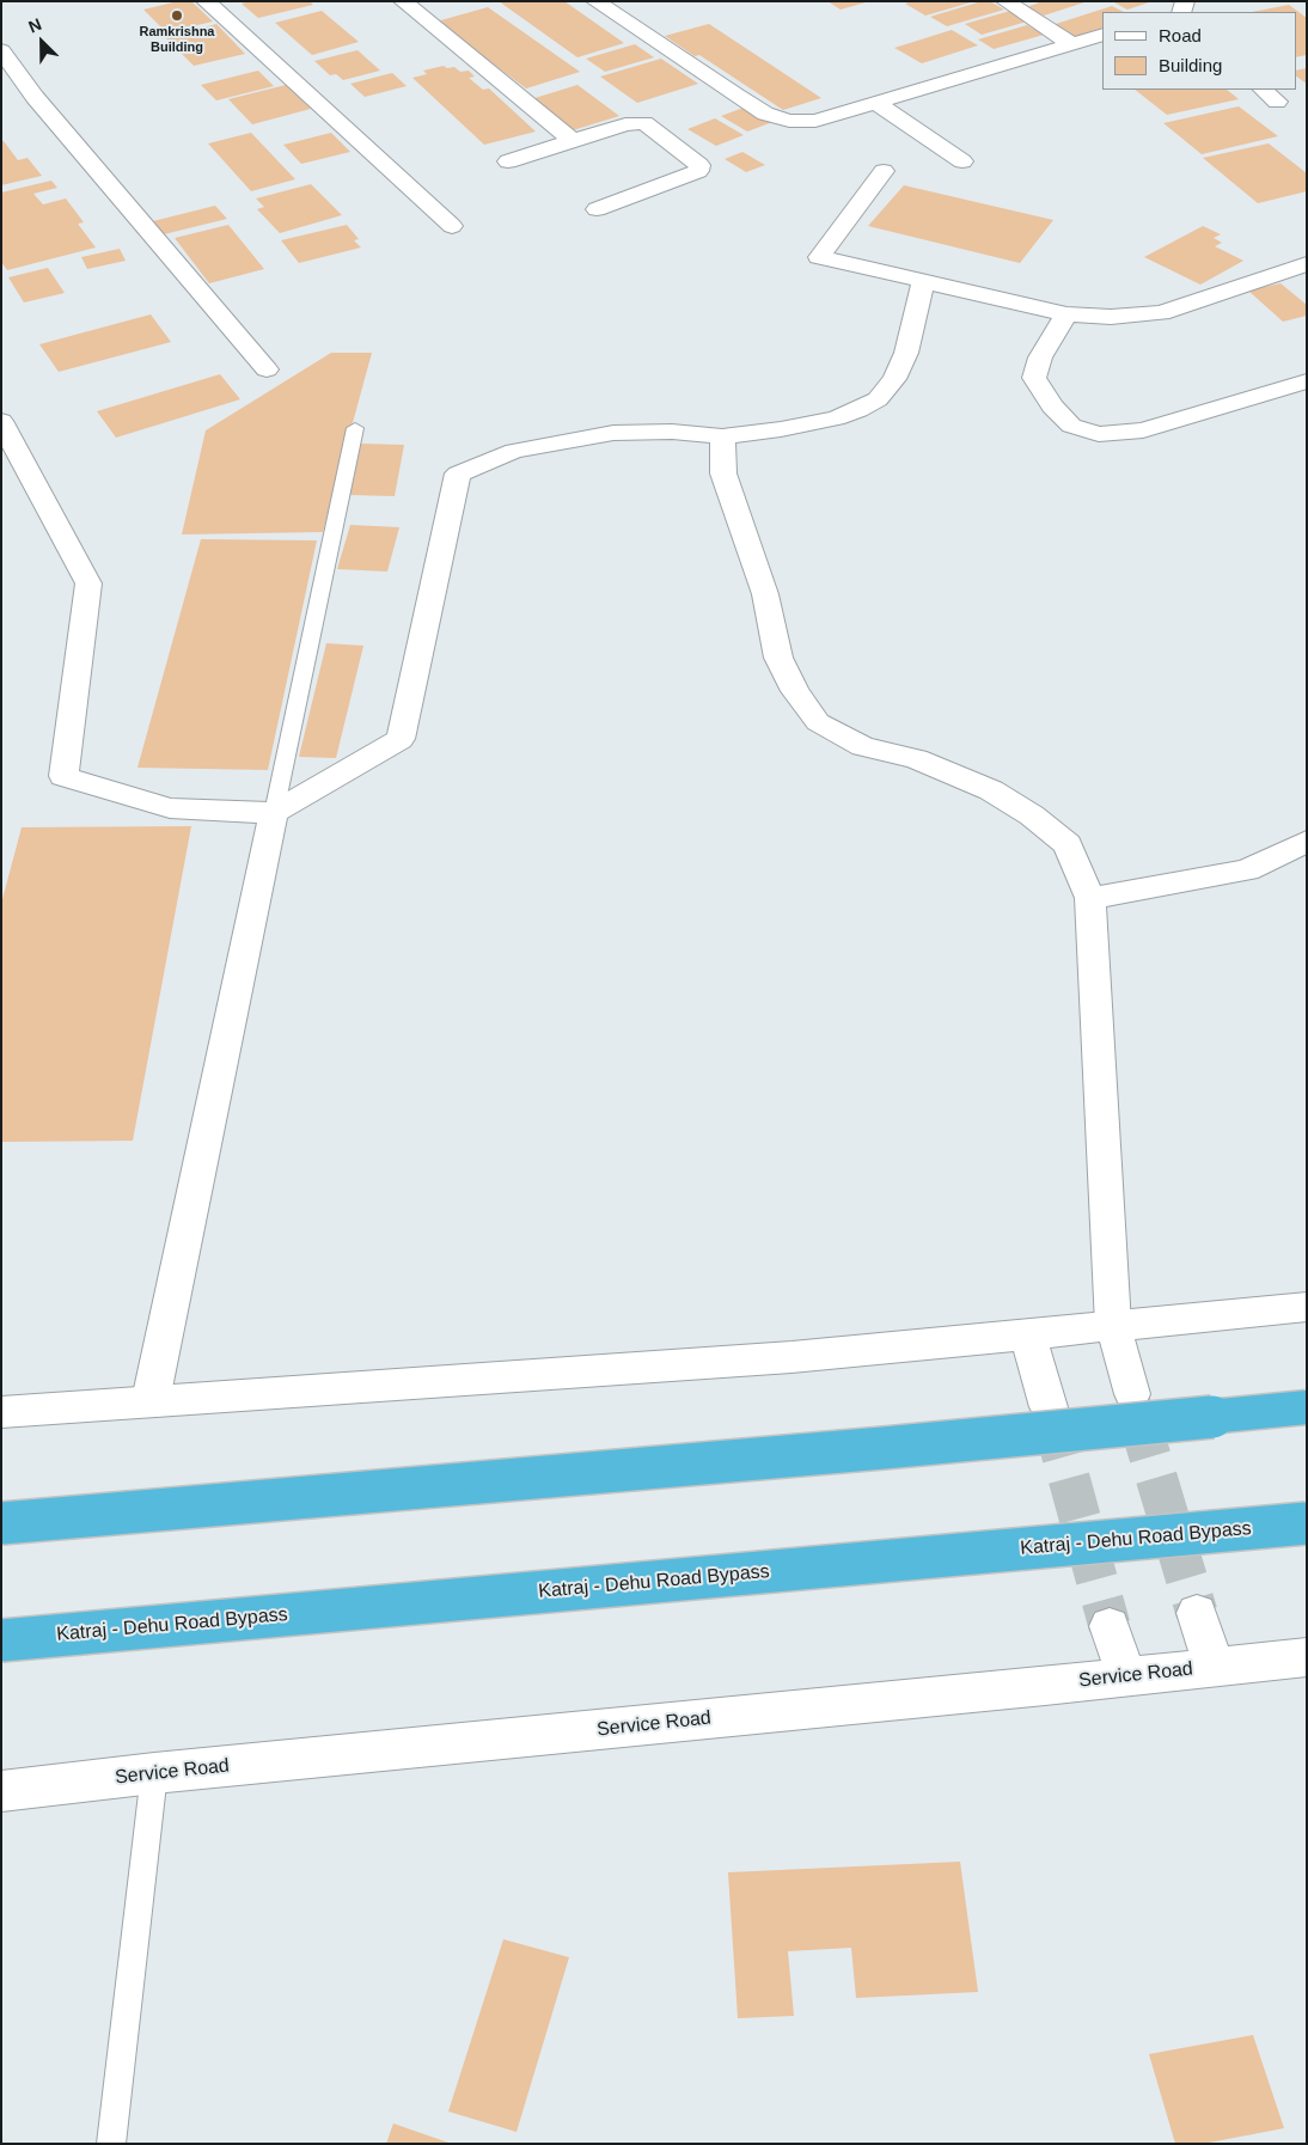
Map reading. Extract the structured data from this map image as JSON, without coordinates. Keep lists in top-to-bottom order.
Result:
{
  "streets": {
    "highway": ["Katraj - Dehu Road Bypass"],
    "street": ["Service Road"]
  },
  "places": ["Ramkrishna Building"],
  "legend": ["Road", "Building"],
  "north": "top left"
}
